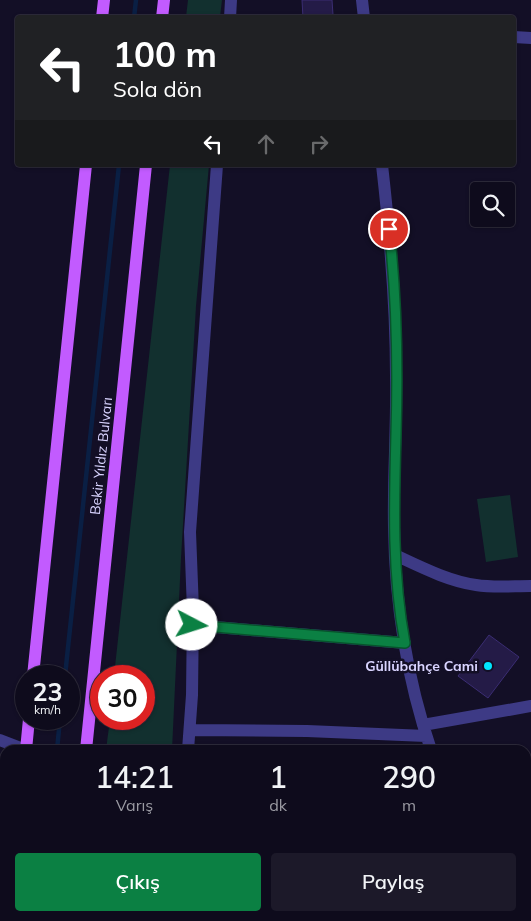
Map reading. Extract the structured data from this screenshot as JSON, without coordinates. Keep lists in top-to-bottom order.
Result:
{
  "streets": {
    "main road": ["Bekir Yıldız Bulvarı"]
  },
  "places": ["Güllübahçe Cami"],
  "page": {
    "turn": ["100 m", "Sola dön"],
    "speed": "23 km/h",
    "limit": "30",
    "eta": [
      "14:21",
      "Varış",
      "1",
      "dk",
      "290",
      "m"
    ],
    "buttons": ["Çıkış", "Paylaş"]
  }
}
